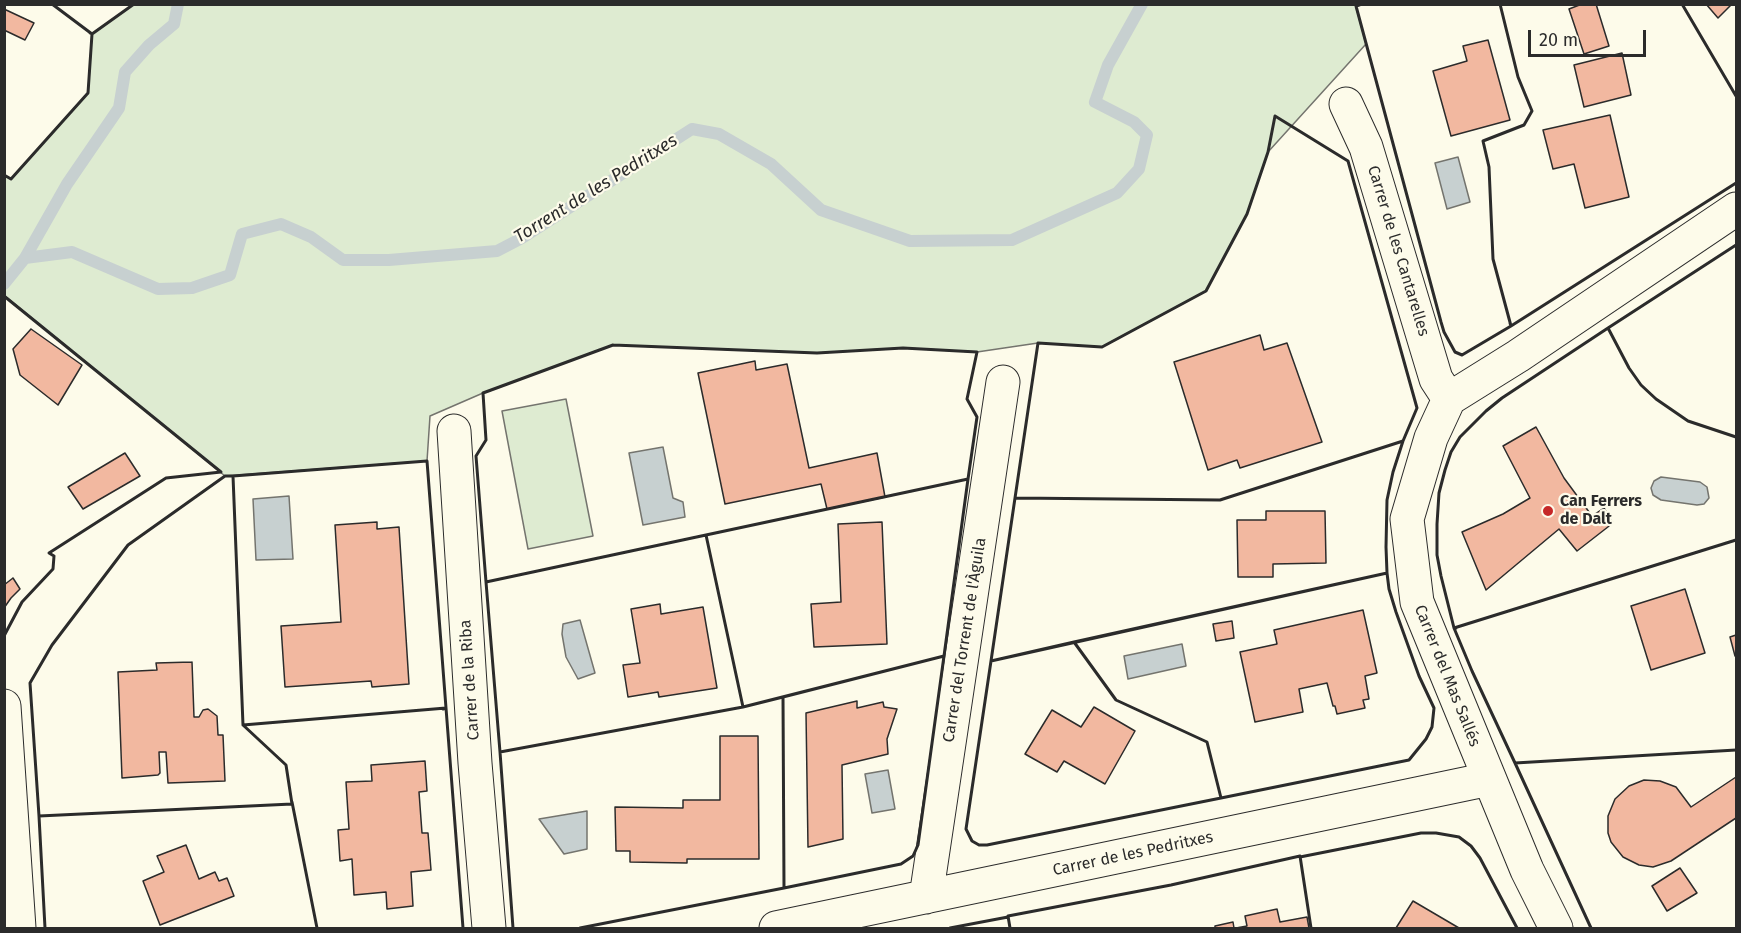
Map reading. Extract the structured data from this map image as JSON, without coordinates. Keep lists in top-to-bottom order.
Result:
{
  "streets": {
    "street": [
      "Carrer de les Cantarelles",
      "Carrer del Torrent de l'Àguila",
      "Carrer del Mas Sallés",
      "Carrer de la Riba",
      "Carrer de les Pedritxes"
    ]
  },
  "crossings": [
    ["Carrer de les Cantarelles", "Carrer del Mas Sallés"],
    ["Carrer del Torrent de l'Àguila", "Carrer de les Pedritxes"],
    ["Carrer del Mas Sallés", "Carrer de les Pedritxes"]
  ],
  "water": ["Torrent de les Pedritxes"],
  "places": ["Can Ferrers de Dalt"],
  "scale_bar": "20 m"
}
